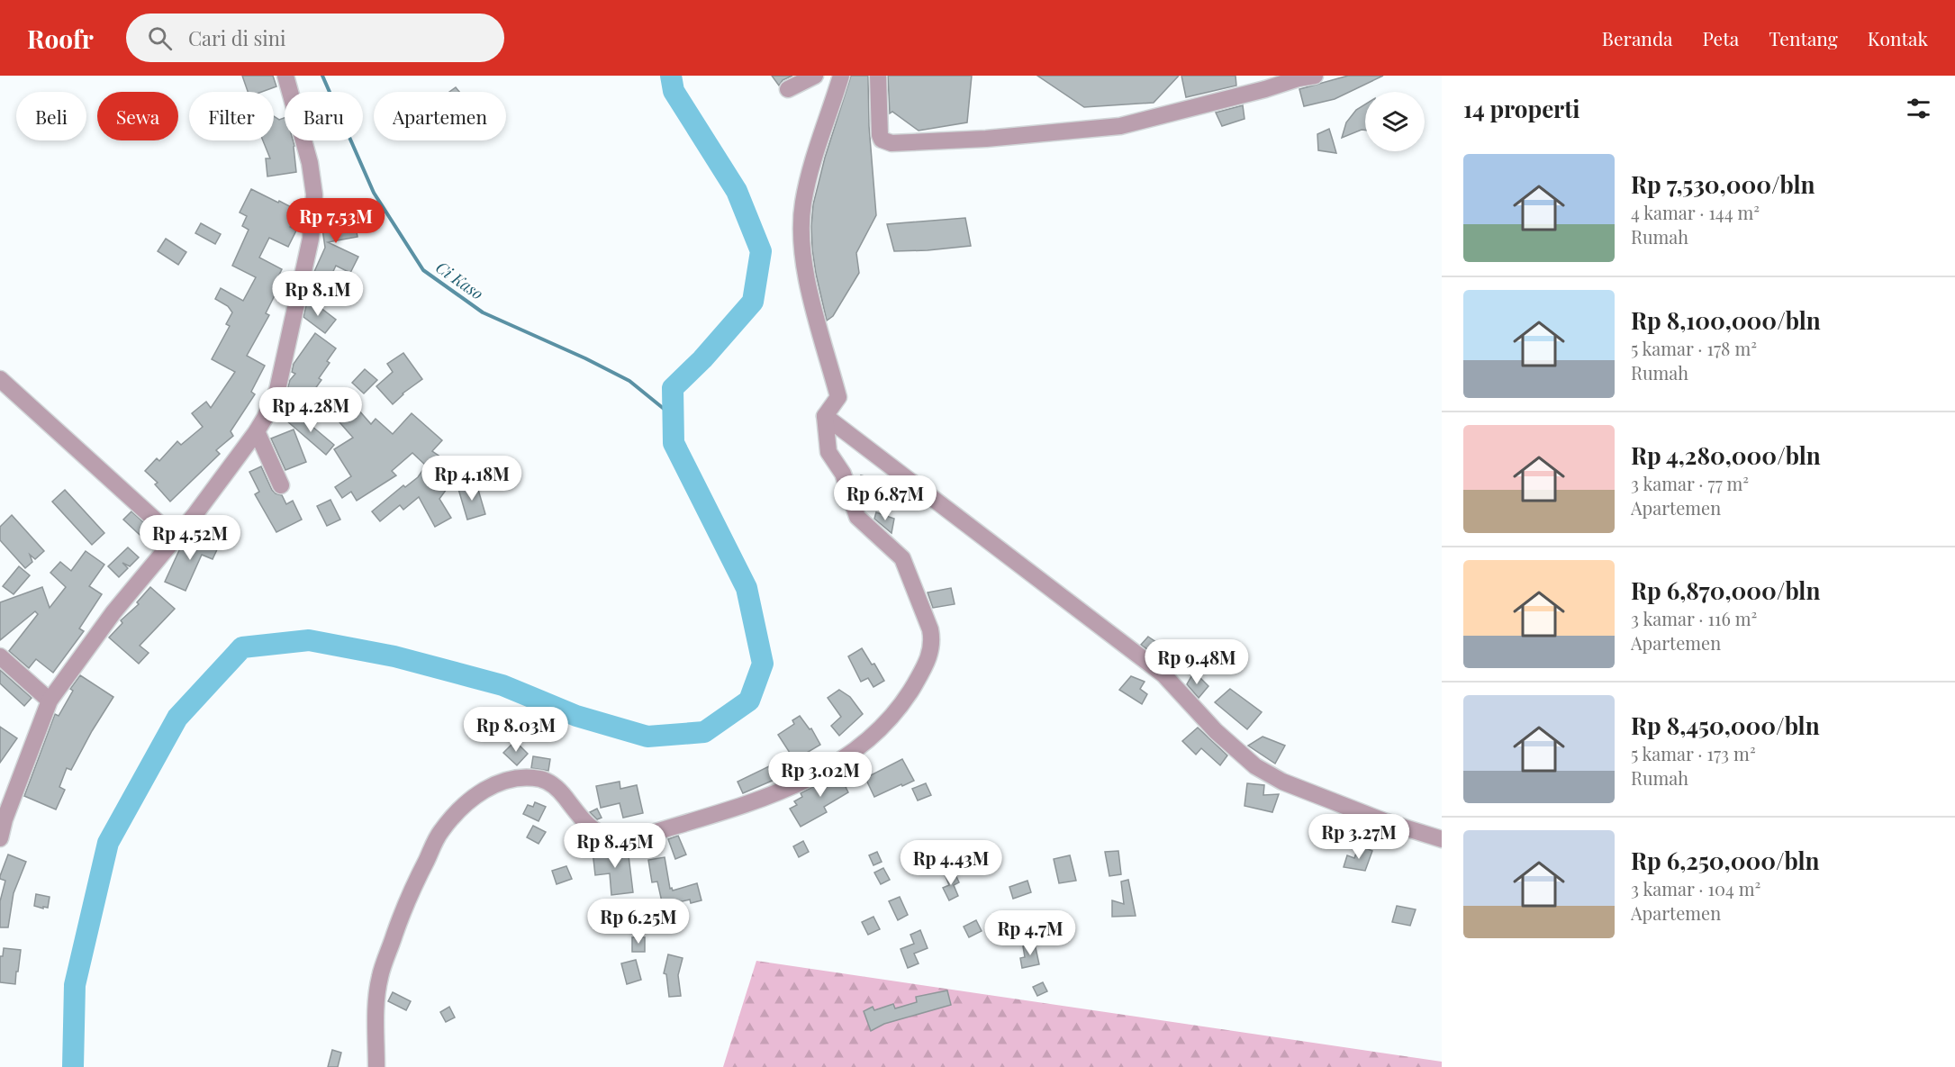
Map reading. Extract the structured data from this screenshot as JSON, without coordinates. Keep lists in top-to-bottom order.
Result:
{
  "water": ["Ci Kaso"],
  "page": {
    "header": "Roofr",
    "search": "Cari di sini",
    "nav": [
      "Beranda",
      "Peta",
      "Tentang",
      "Kontak"
    ],
    "heading": "14 properti",
    "chip": [
      "Beli",
      "Sewa",
      "Filter",
      "Baru",
      "Apartemen"
    ],
    "list": [
      {
        "name": "Rp 7,530,000/bln",
        "note": "4 kamar · 144 m² · Rumah"
      },
      {
        "name": "Rp 8,100,000/bln",
        "note": "5 kamar · 178 m² · Rumah"
      },
      {
        "name": "Rp 4,280,000/bln",
        "note": "3 kamar · 77 m² · Apartemen"
      },
      {
        "name": "Rp 6,870,000/bln",
        "note": "3 kamar · 116 m² · Apartemen"
      },
      {
        "name": "Rp 8,450,000/bln",
        "note": "5 kamar · 173 m² · Rumah"
      },
      {
        "name": "Rp 6,250,000/bln",
        "note": "3 kamar · 104 m² · Apartemen"
      }
    ],
    "price": [
      "Rp 7.53M",
      "Rp 8.1M",
      "Rp 4.28M",
      "Rp 4.18M",
      "Rp 6.87M",
      "Rp 4.52M",
      "Rp 9.48M",
      "Rp 8.03M",
      "Rp 3.02M",
      "Rp 3.27M",
      "Rp 8.45M",
      "Rp 4.43M",
      "Rp 6.25M",
      "Rp 4.7M"
    ]
  }
}
